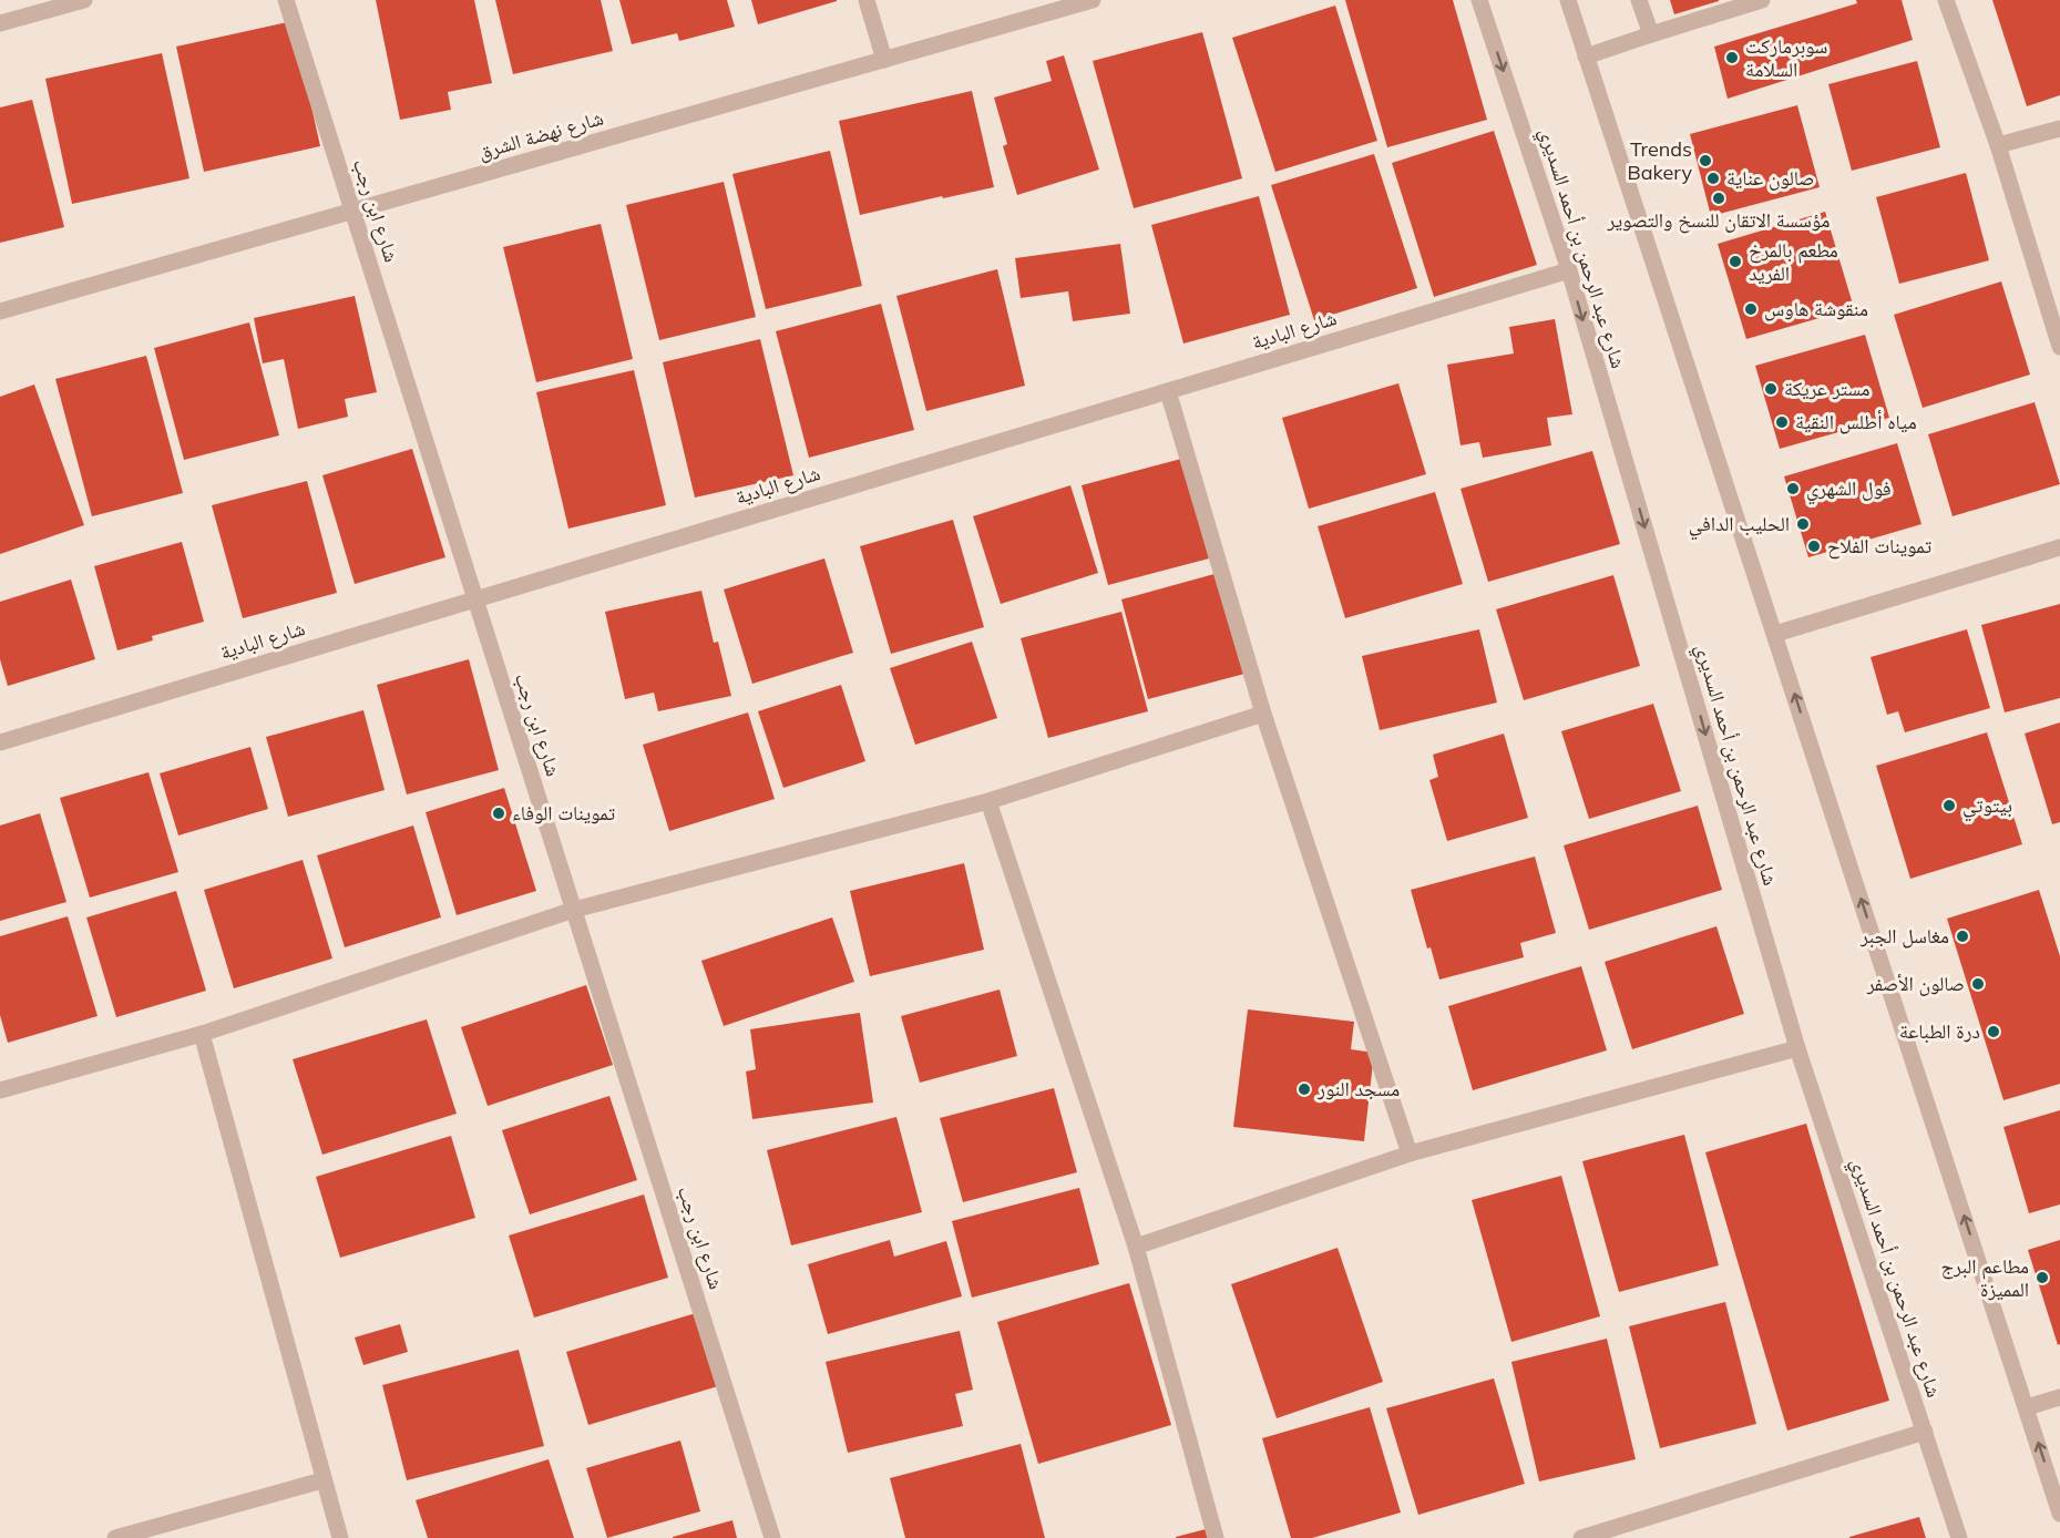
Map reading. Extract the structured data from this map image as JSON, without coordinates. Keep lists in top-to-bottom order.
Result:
{
  "streets": {
    "street": [
      "شارع نهضة الشرق",
      "شارع ابن رجب",
      "شارع عبد الرحمن بن أحمد السديري",
      "شارع البادية"
    ]
  },
  "crossings": [
    ["شارع نهضة الشرق", "شارع ابن رجب"],
    ["شارع ابن رجب", "شارع البادية"],
    ["شارع عبد الرحمن بن أحمد السديري", "شارع البادية"]
  ],
  "places": [
    "سوبرماركت السلامة",
    "Trends Bakery",
    "صالون عناية",
    "مؤسسة الاتقان للنسخ والتصوير",
    "مطعم بالمرخ الفريد",
    "منقوشة هاوس",
    "مستر عريكة",
    "مياه أطلس النقية",
    "فول الشهري",
    "الحليب الدافي",
    "تموينات الفلاح",
    "بيتوتي",
    "تموينات الوفاء",
    "مغاسل الجبر",
    "صالون الأصفر",
    "درة الطباعة",
    "مسجد النور",
    "مطاعم البرج المميزة"
  ]
}
